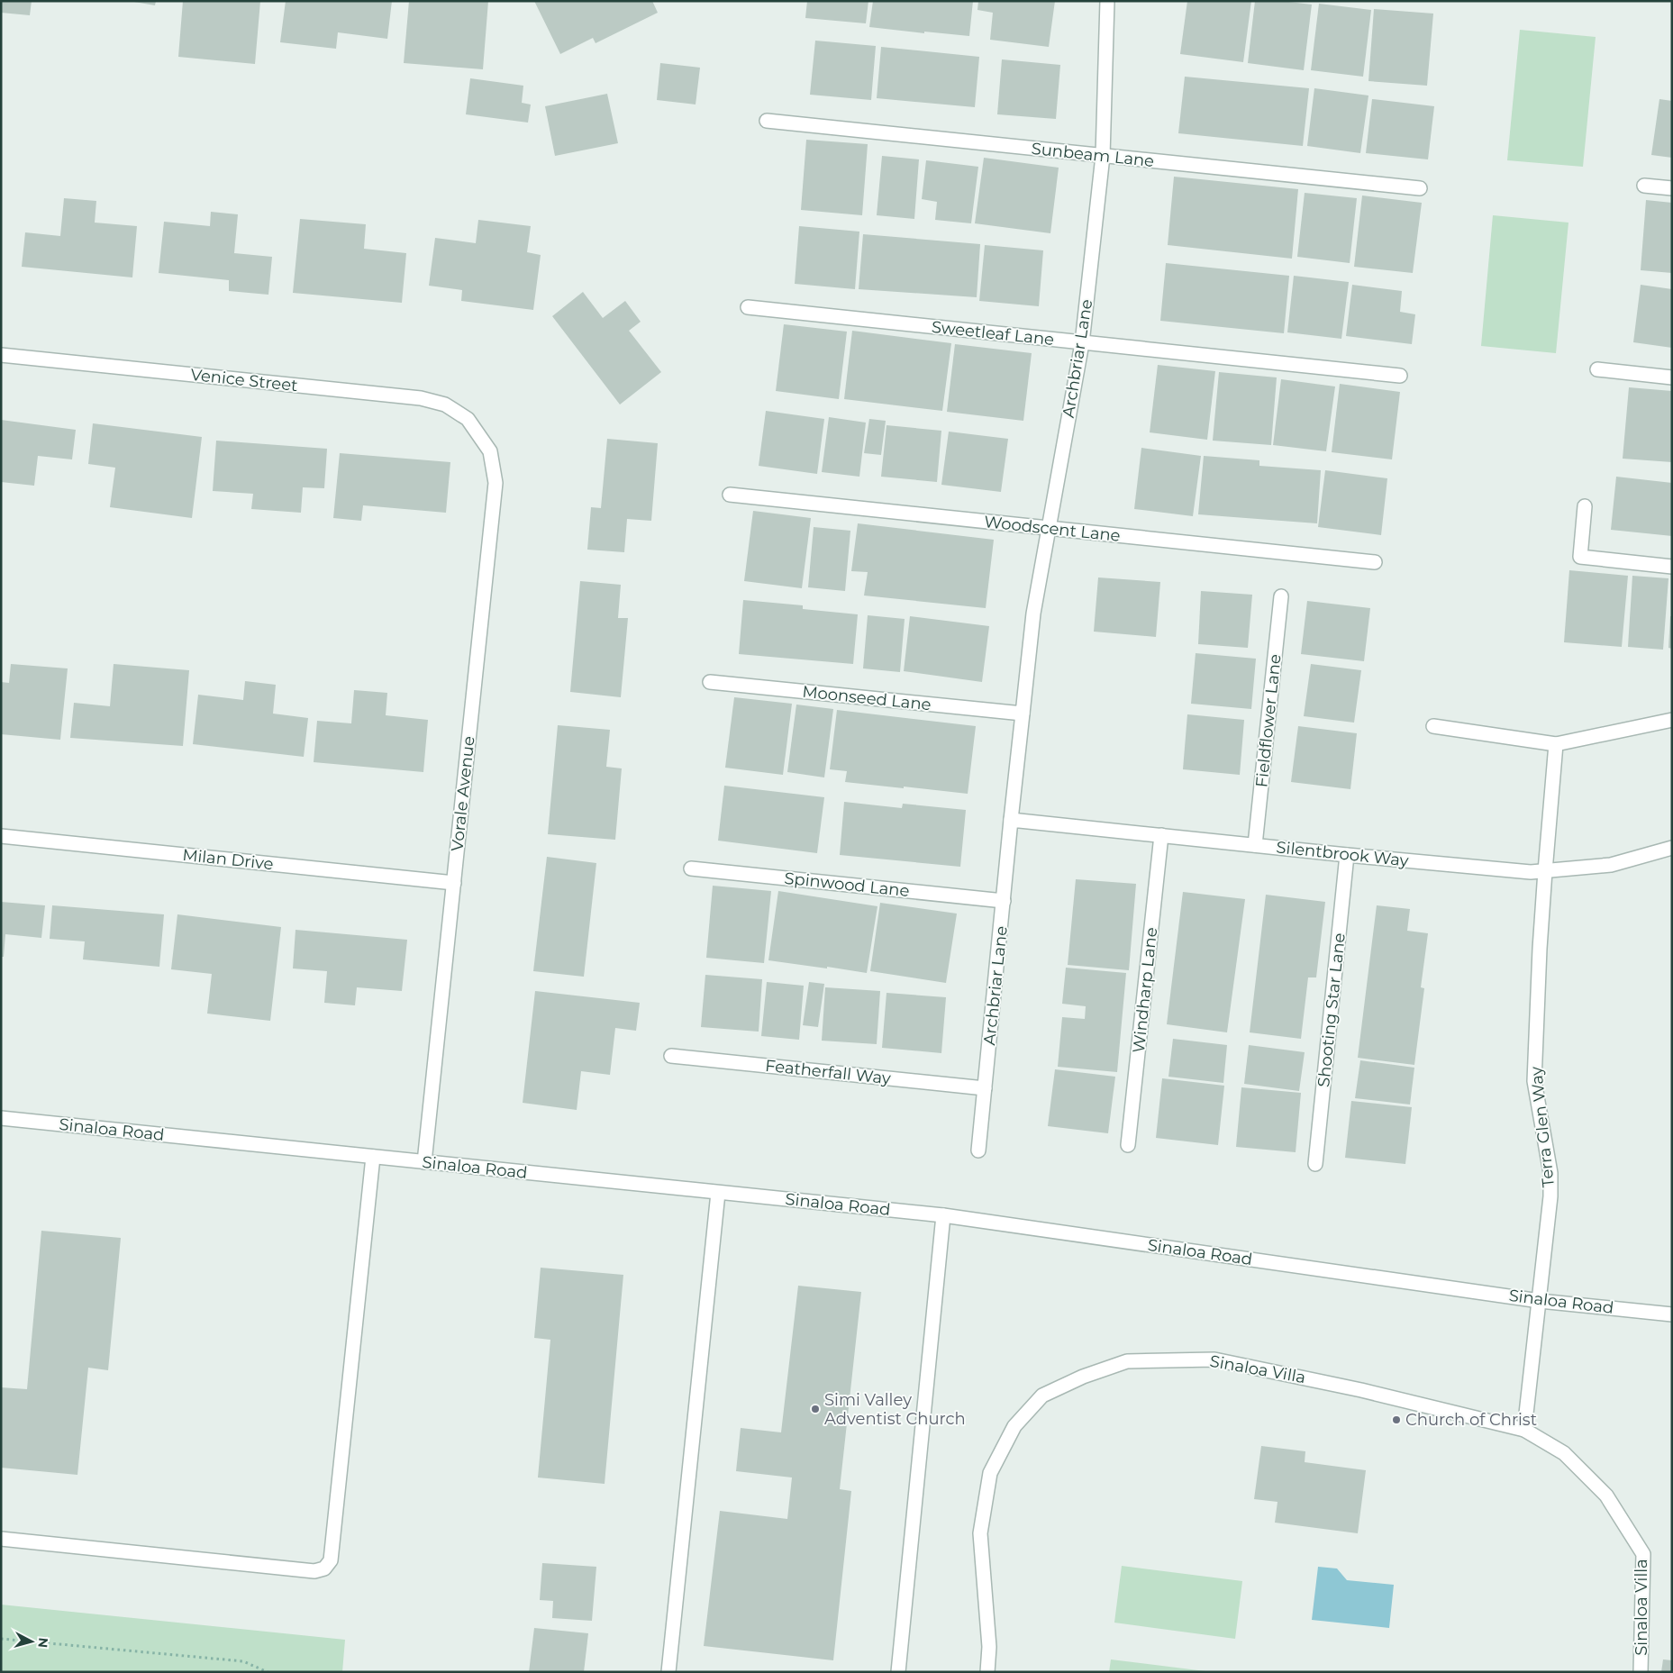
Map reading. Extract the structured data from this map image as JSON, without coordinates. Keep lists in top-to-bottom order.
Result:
{
  "streets": {
    "street": [
      "Sunbeam Lane",
      "Sweetleaf Lane",
      "Archbriar Lane",
      "Venice Street",
      "Woodscent Lane",
      "Moonseed Lane",
      "Fieldflower Lane",
      "Vorale Avenue",
      "Silentbrook Way",
      "Milan Drive",
      "Spinwood Lane",
      "Windharp Lane",
      "Shooting Star Lane",
      "Featherfall Way",
      "Terra Glen Way",
      "Sinaloa Road",
      "Sinaloa Villa"
    ]
  },
  "crossings": [
    ["Sunbeam Lane", "Archbriar Lane"],
    ["Sweetleaf Lane", "Archbriar Lane"],
    ["Archbriar Lane", "Woodscent Lane"],
    ["Archbriar Lane", "Moonseed Lane"],
    ["Archbriar Lane", "Silentbrook Way"],
    ["Archbriar Lane", "Spinwood Lane"],
    ["Archbriar Lane", "Featherfall Way"],
    ["Venice Street", "Vorale Avenue"],
    ["Fieldflower Lane", "Silentbrook Way"],
    ["Vorale Avenue", "Milan Drive"],
    ["Vorale Avenue", "Sinaloa Road"],
    ["Silentbrook Way", "Windharp Lane"],
    ["Silentbrook Way", "Shooting Star Lane"],
    ["Silentbrook Way", "Terra Glen Way"],
    ["Terra Glen Way", "Sinaloa Road"],
    ["Terra Glen Way", "Sinaloa Villa"]
  ],
  "places": ["Simi Valley Adventist Church", "Church of Christ"],
  "north": "right"
}
